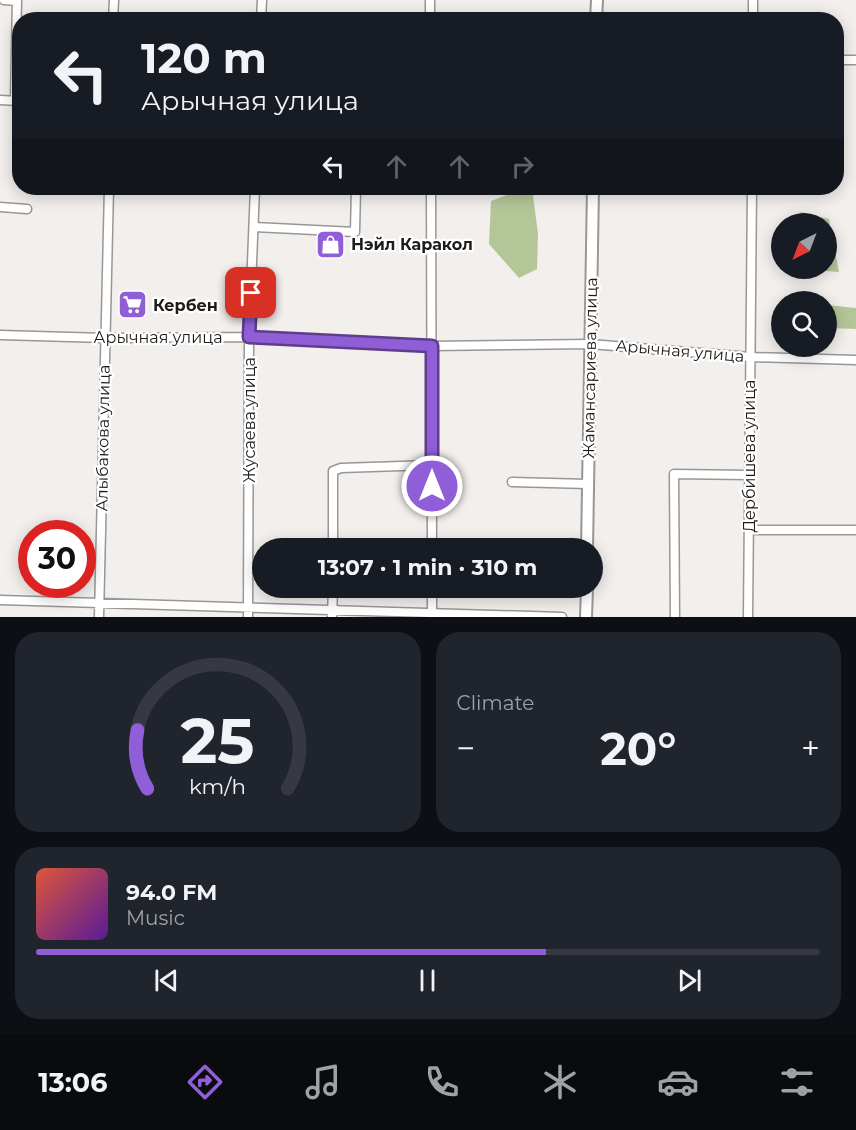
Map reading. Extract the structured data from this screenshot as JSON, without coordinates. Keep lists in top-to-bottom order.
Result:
{
  "streets": {
    "street": [
      "Арычная улица",
      "Жамансариева улица",
      "Жусаева улица",
      "Алыбакова улица",
      "Дербишева улица"
    ]
  },
  "crossings": [
    ["Арычная улица", "Жамансариева улица"],
    ["Арычная улица", "Жусаева улица"],
    ["Арычная улица", "Алыбакова улица"],
    ["Арычная улица", "Дербишева улица"]
  ],
  "places": {
    "shop": ["Нэйл Каракол"],
    "supermarket": ["Кербен"]
  },
  "north": "bottom left",
  "page": {
    "turn": ["120 m", "Арычная улица"],
    "limit": "30",
    "trip": "13:07 · 1 min · 310 m",
    "tile": "Climate",
    "heat": ["−", "20°", "+"],
    "song": ["94.0 FM", "Music"],
    "tabs": "13:06",
    "gauge": ["25", "km/h"]
  }
}
